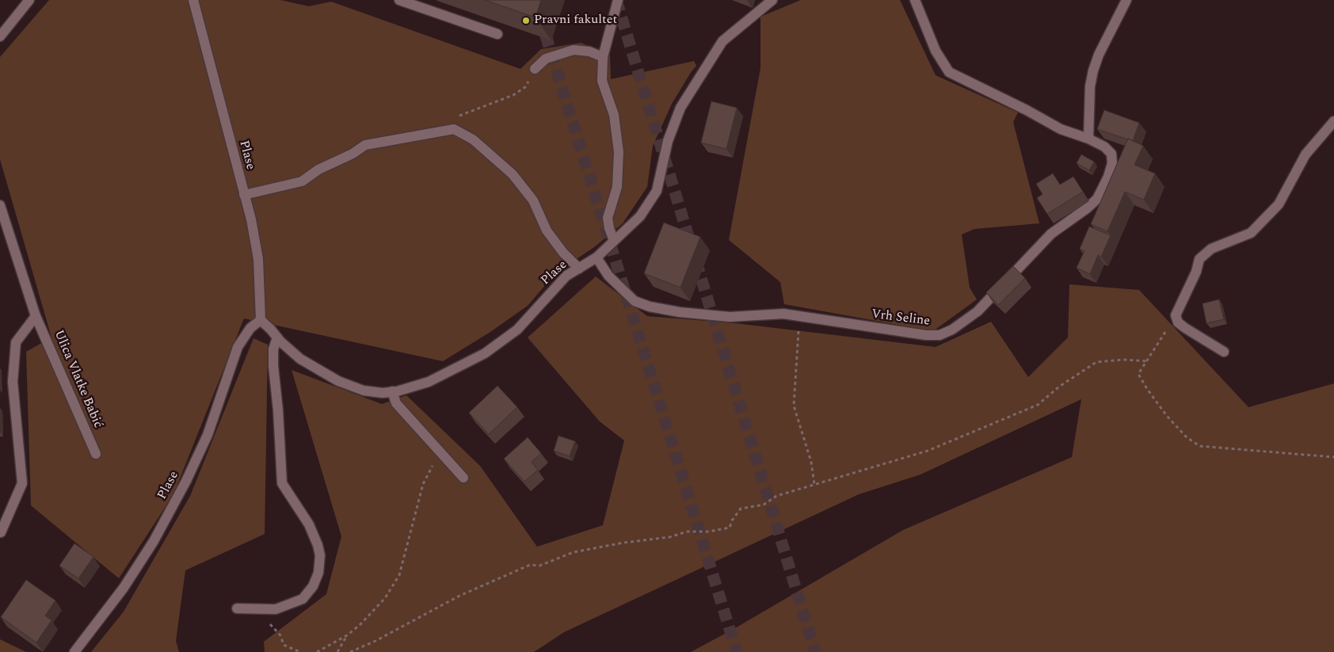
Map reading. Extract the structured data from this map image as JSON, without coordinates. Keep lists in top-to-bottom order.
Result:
{
  "streets": {
    "street": ["Plase", "Vrh Seline", "Ulica Vlatke Babić"]
  },
  "crossings": [
    ["Plase", "Vrh Seline"]
  ],
  "places": ["Pravni fakultet"]
}
